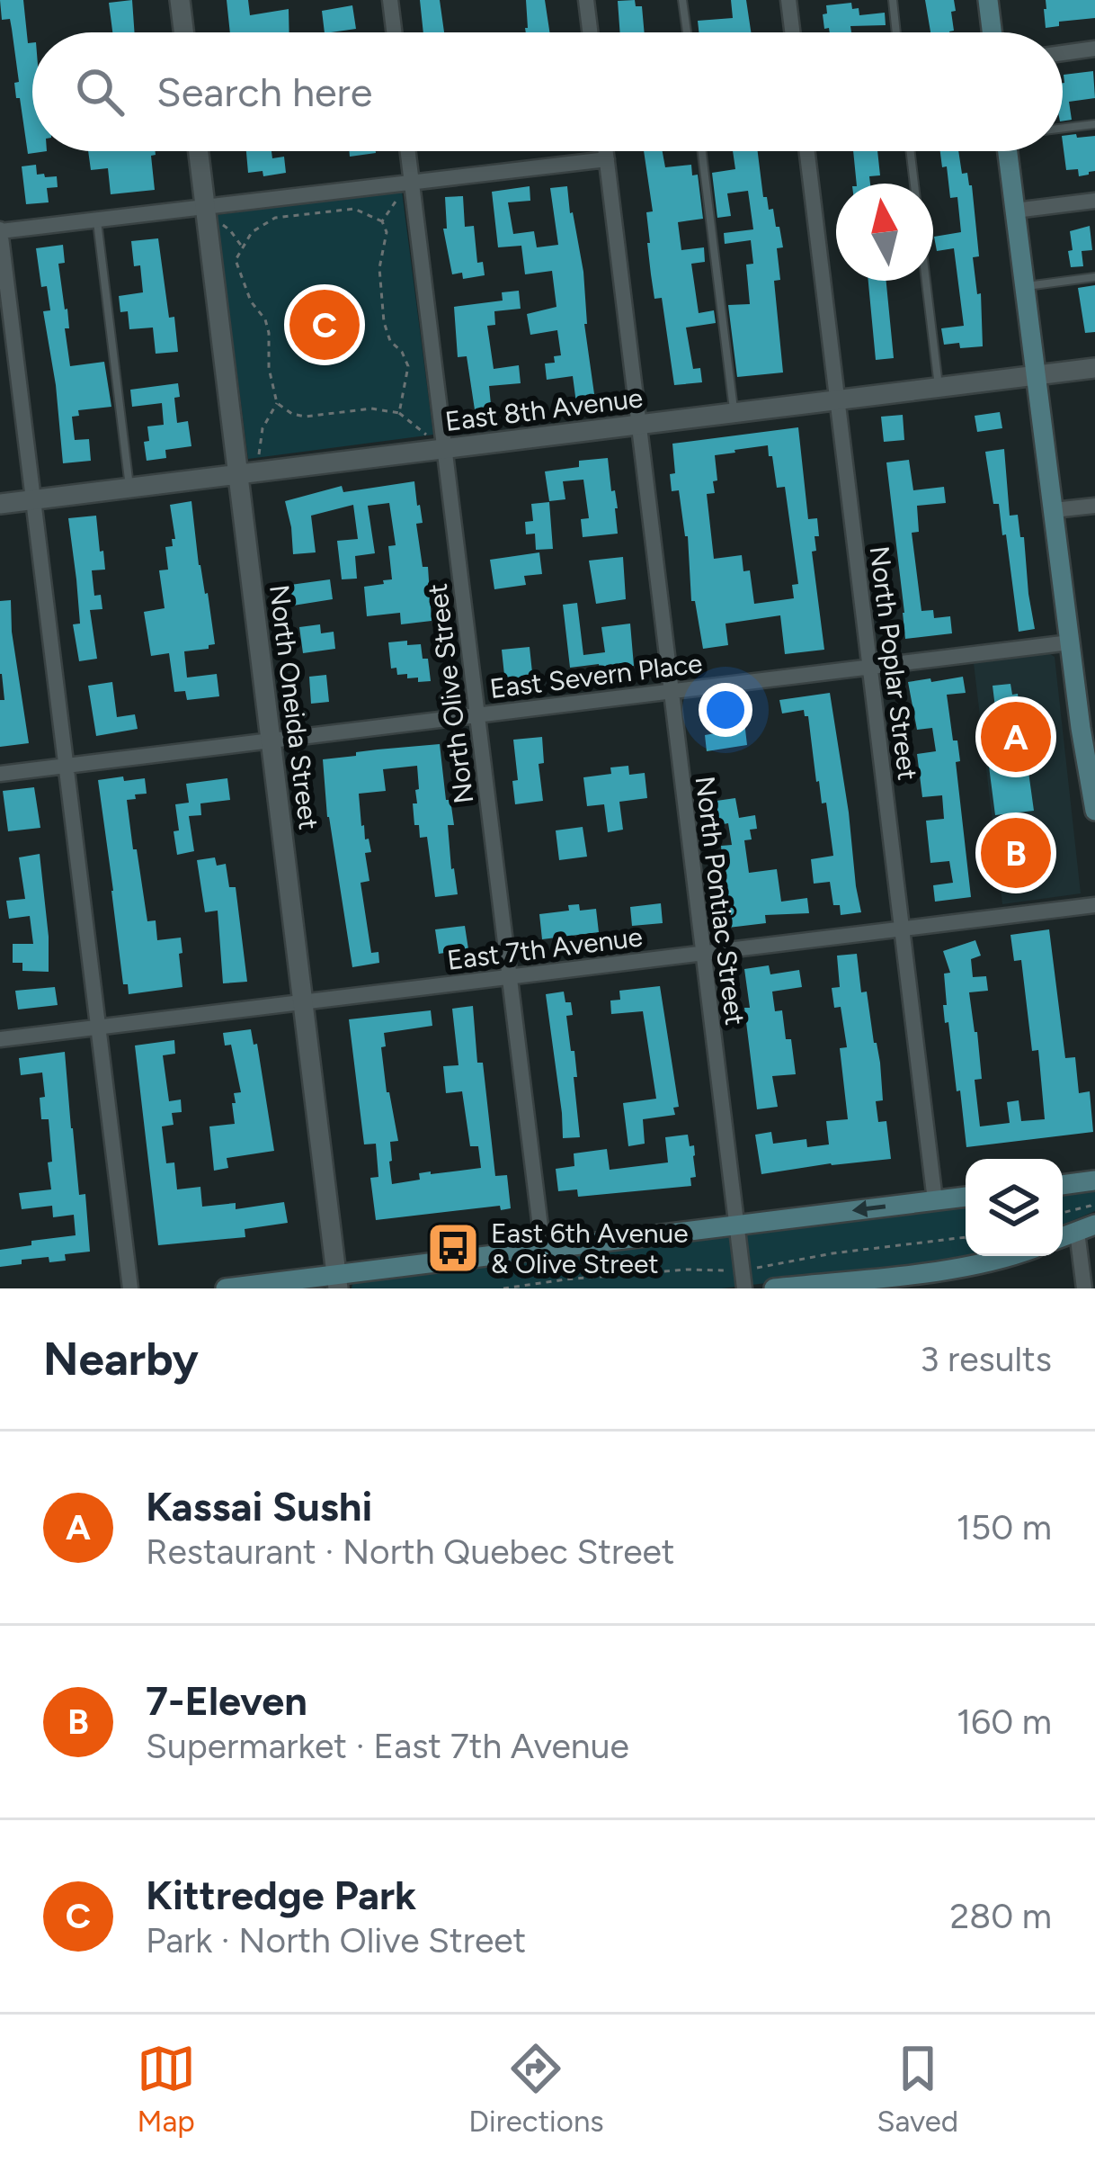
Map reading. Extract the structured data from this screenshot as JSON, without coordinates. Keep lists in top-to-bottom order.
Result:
{
  "streets": {
    "street": [
      "East 8th Avenue",
      "North Poplar Street",
      "East Severn Place",
      "North Olive Street",
      "North Oneida Street",
      "North Pontiac Street",
      "East 7th Avenue"
    ]
  },
  "crossings": [
    ["East 8th Avenue", "North Poplar Street"],
    ["East 8th Avenue", "North Olive Street"],
    ["East 8th Avenue", "North Oneida Street"],
    ["East 8th Avenue", "North Pontiac Street"],
    ["North Poplar Street", "East Severn Place"],
    ["North Poplar Street", "East 7th Avenue"],
    ["East Severn Place", "North Olive Street"],
    ["East Severn Place", "North Oneida Street"],
    ["East Severn Place", "North Pontiac Street"],
    ["North Olive Street", "East 7th Avenue"],
    ["North Oneida Street", "East 7th Avenue"],
    ["North Pontiac Street", "East 7th Avenue"]
  ],
  "places": {
    "bus stop": ["East 6th Avenue & Olive Street"]
  },
  "north": "top",
  "page": {
    "search": "Search here",
    "pins": ["C", "A", "B"],
    "heading": ["Nearby", "3 results"],
    "list": [
      {
        "mark": "A",
        "name": "Kassai Sushi",
        "note": "Restaurant · North Quebec Street",
        "value": "150 m"
      },
      {
        "mark": "B",
        "name": "7-Eleven",
        "note": "Supermarket · East 7th Avenue",
        "value": "160 m"
      },
      {
        "mark": "C",
        "name": "Kittredge Park",
        "note": "Park · North Olive Street",
        "value": "280 m"
      }
    ],
    "nav": ["Map", "Directions", "Saved"]
  }
}
